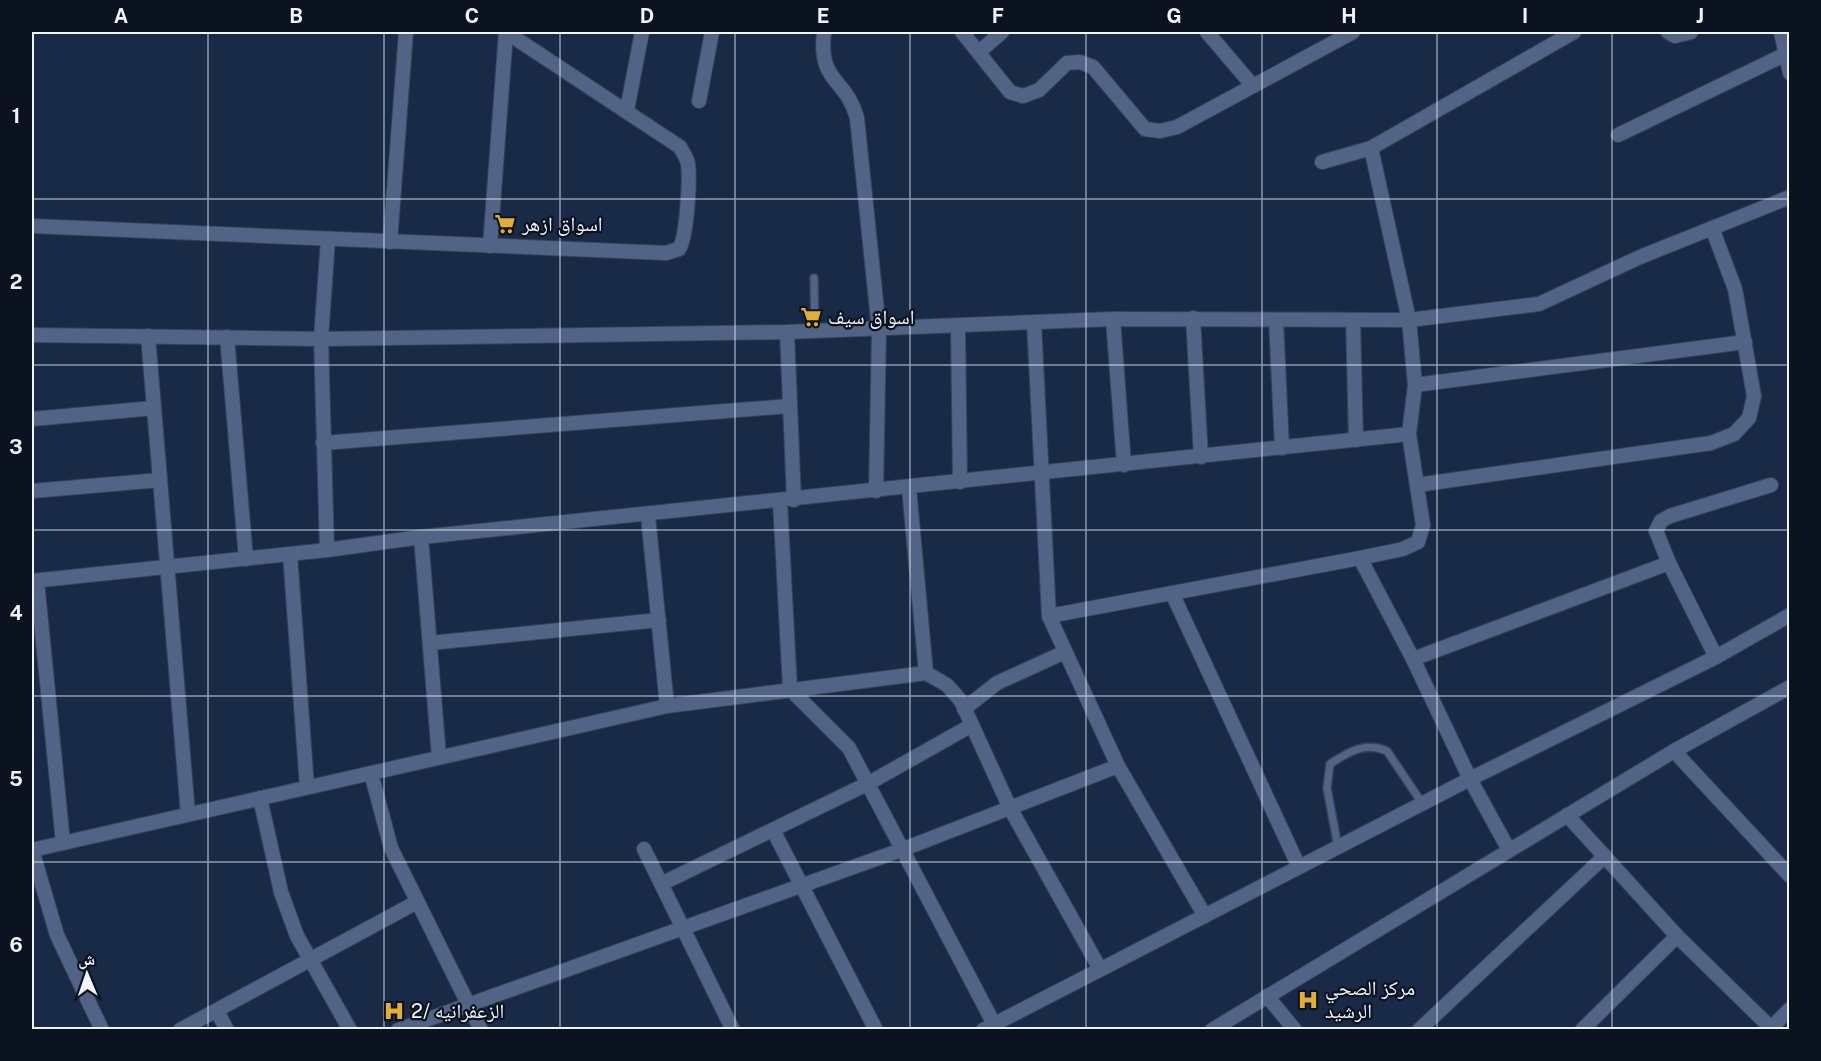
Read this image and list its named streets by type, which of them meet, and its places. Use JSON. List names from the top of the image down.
{
  "places": {
    "supermarket": ["اسواق ازهر", "اسواق سيف"],
    "hospital": ["مركز الصحي الرشيد", "الزعفرانيه /2"]
  },
  "north": "top",
  "grid": {
    "columns": [
      "A",
      "B",
      "C",
      "D",
      "E",
      "F",
      "G",
      "H",
      "I",
      "J"
    ],
    "rows": [
      "1",
      "2",
      "3",
      "4",
      "5",
      "6"
    ]
  }
}
